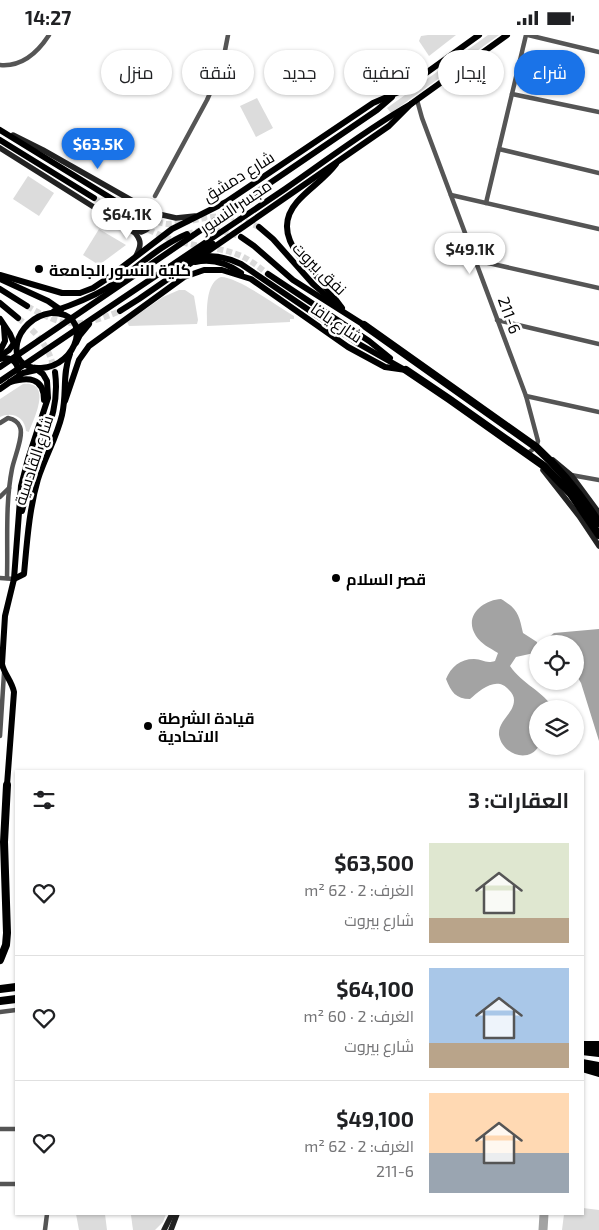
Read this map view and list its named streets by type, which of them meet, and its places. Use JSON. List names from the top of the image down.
{
  "streets": {
    "highway": ["شارع يافا"],
    "main road": [
      "شارع دمشق",
      "مجسر النسور",
      "نفق بيروت",
      "شارع القادسية"
    ],
    "street": ["211-6"]
  },
  "crossings": [
    ["مجسر النسور", "211-6"],
    ["نفق بيروت", "شارع يافا"],
    ["211-6", "شارع يافا"],
    ["شارع يافا", "شارع القادسية"]
  ],
  "places": ["كلية النسور الجامعة", "قصر السلام", "قيادة الشرطة الاتحادية"],
  "page": {
    "status": "14:27",
    "chip": [
      "شراء",
      "إيجار",
      "تصفية",
      "جديد",
      "شقة",
      "منزل"
    ],
    "price": ["$63.5K", "$64.1K", "$49.1K"],
    "heading": "العقارات: 3",
    "list": [
      {
        "name": "$63,500",
        "note": "الغرف: 2 · 62 m² · شارع بيروت"
      },
      {
        "name": "$64,100",
        "note": "الغرف: 2 · 60 m² · شارع بيروت"
      },
      {
        "name": "$49,100",
        "note": "الغرف: 2 · 62 m² · 211-6"
      }
    ]
  }
}
